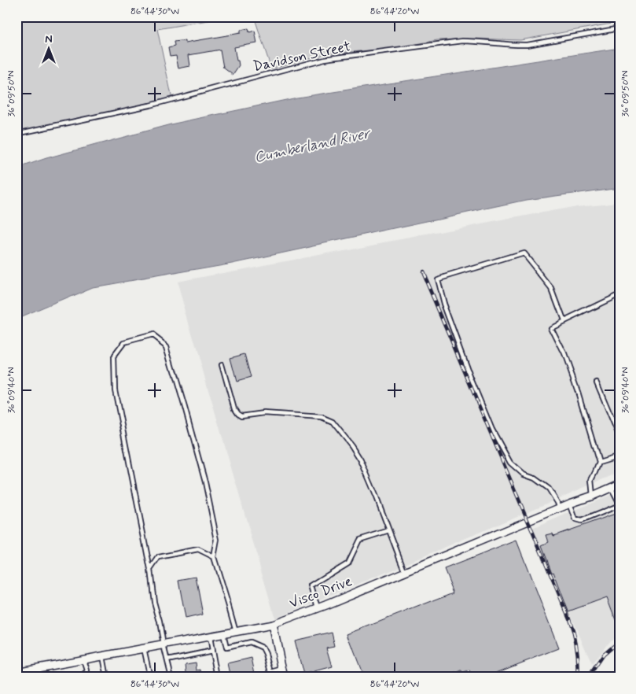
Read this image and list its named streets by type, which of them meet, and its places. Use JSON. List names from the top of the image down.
{
  "streets": {
    "street": ["Visco Drive"],
    "lane": ["Davidson Street"]
  },
  "water": ["Cumberland River"],
  "north": "top",
  "coordinates": [
    "86°44'30\"W",
    "86°44'20\"W",
    "36°09'50\"N",
    "36°09'40\"N"
  ]
}
